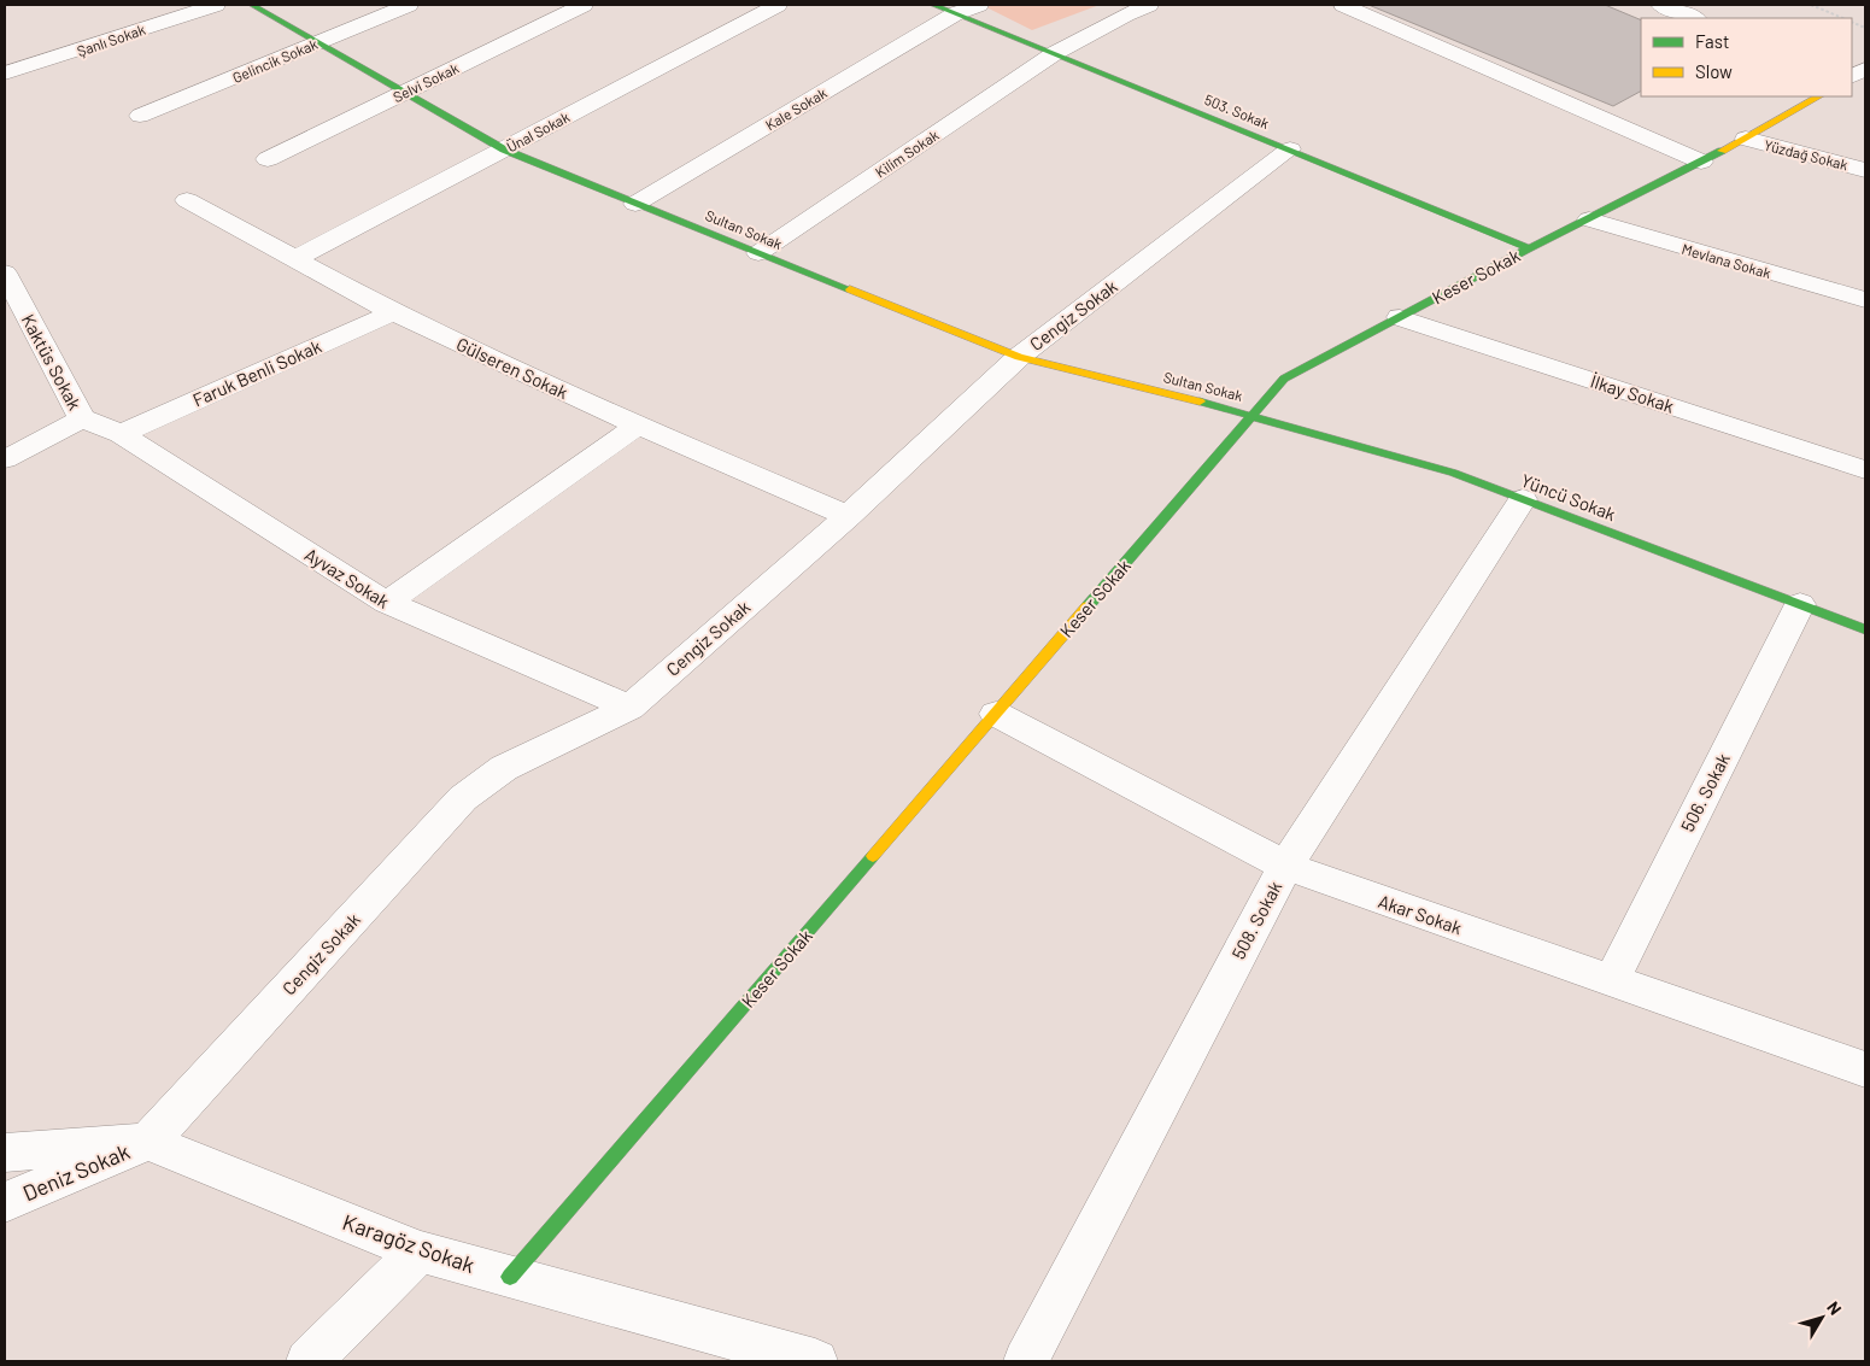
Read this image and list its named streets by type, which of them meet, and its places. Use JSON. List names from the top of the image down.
{
  "streets": {
    "street": [
      "Şanlı Sokak",
      "Gelincik Sokak",
      "Selvi Sokak",
      "Kale Sokak",
      "503. Sokak",
      "Ünal Sokak",
      "Kilim Sokak",
      "Yüzdağ Sokak",
      "Sultan Sokak",
      "Mevlana Sokak",
      "Keser Sokak",
      "Cengiz Sokak",
      "Kaktüs Sokak",
      "Gülseren Sokak",
      "Faruk Benli Sokak",
      "İlkay Sokak",
      "Yüncü Sokak",
      "Ayvaz Sokak",
      "506. Sokak",
      "Akar Sokak",
      "508. Sokak",
      "Deniz Sokak",
      "Karagöz Sokak"
    ]
  },
  "crossings": [
    ["Gelincik Sokak", "Sultan Sokak"],
    ["Selvi Sokak", "Sultan Sokak"],
    ["Kale Sokak", "503. Sokak"],
    ["Kale Sokak", "Sultan Sokak"],
    ["503. Sokak", "Kilim Sokak"],
    ["503. Sokak", "Keser Sokak"],
    ["503. Sokak", "Cengiz Sokak"],
    ["Ünal Sokak", "Sultan Sokak"],
    ["Ünal Sokak", "Gülseren Sokak"],
    ["Kilim Sokak", "Sultan Sokak"],
    ["Yüzdağ Sokak", "Keser Sokak"],
    ["Sultan Sokak", "Keser Sokak"],
    ["Sultan Sokak", "Cengiz Sokak"],
    ["Sultan Sokak", "Yüncü Sokak"],
    ["Mevlana Sokak", "Keser Sokak"],
    ["Keser Sokak", "İlkay Sokak"],
    ["Keser Sokak", "Yüncü Sokak"],
    ["Keser Sokak", "Akar Sokak"],
    ["Keser Sokak", "Karagöz Sokak"],
    ["Cengiz Sokak", "Gülseren Sokak"],
    ["Cengiz Sokak", "Ayvaz Sokak"],
    ["Cengiz Sokak", "Deniz Sokak"],
    ["Cengiz Sokak", "Karagöz Sokak"],
    ["Kaktüs Sokak", "Ayvaz Sokak"],
    ["Gülseren Sokak", "Faruk Benli Sokak"],
    ["Faruk Benli Sokak", "Ayvaz Sokak"],
    ["Yüncü Sokak", "506. Sokak"],
    ["Yüncü Sokak", "508. Sokak"],
    ["506. Sokak", "Akar Sokak"],
    ["Akar Sokak", "508. Sokak"],
    ["Deniz Sokak", "Karagöz Sokak"]
  ],
  "legend": ["Fast", "Slow"],
  "north": "top right"
}
